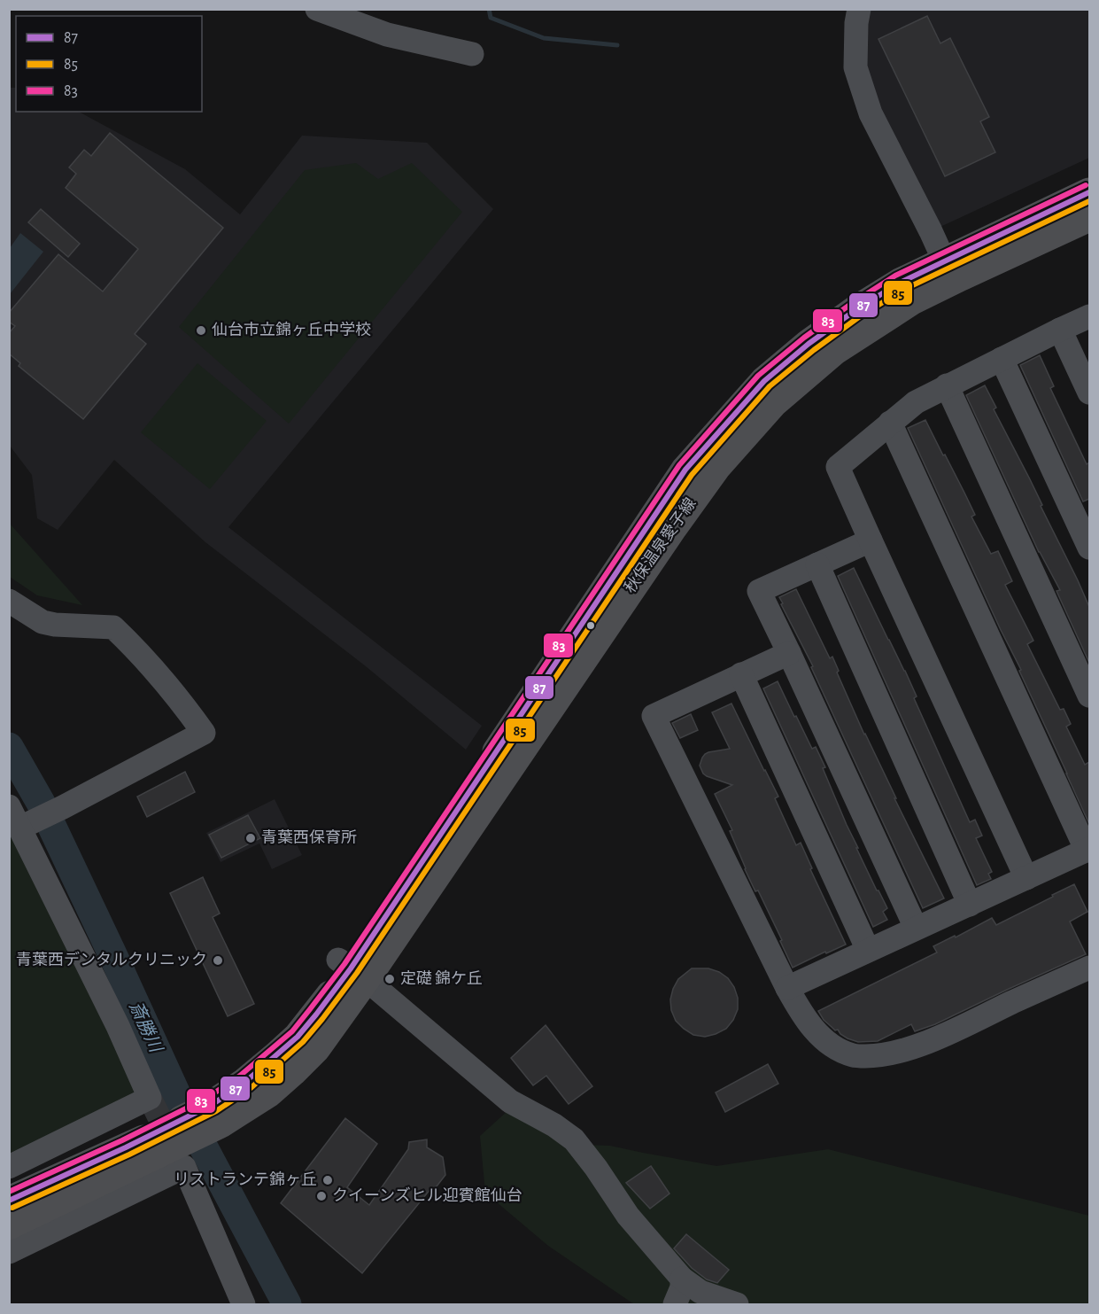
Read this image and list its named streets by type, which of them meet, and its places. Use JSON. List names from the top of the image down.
{
  "streets": {
    "main road": ["秋保温泉愛子線"]
  },
  "water": ["斎勝川"],
  "places": [
    "仙台市立錦ヶ丘中学校",
    "青葉西保育所",
    "青葉西デンタルクリニック",
    "定礎 錦ケ丘",
    "リストランテ錦ヶ丘",
    "クイーンズヒル迎賓館仙台"
  ],
  "lines": ["transit line 83", "transit line 87", "transit line 85"],
  "legend": ["87", "85", "83"]
}
